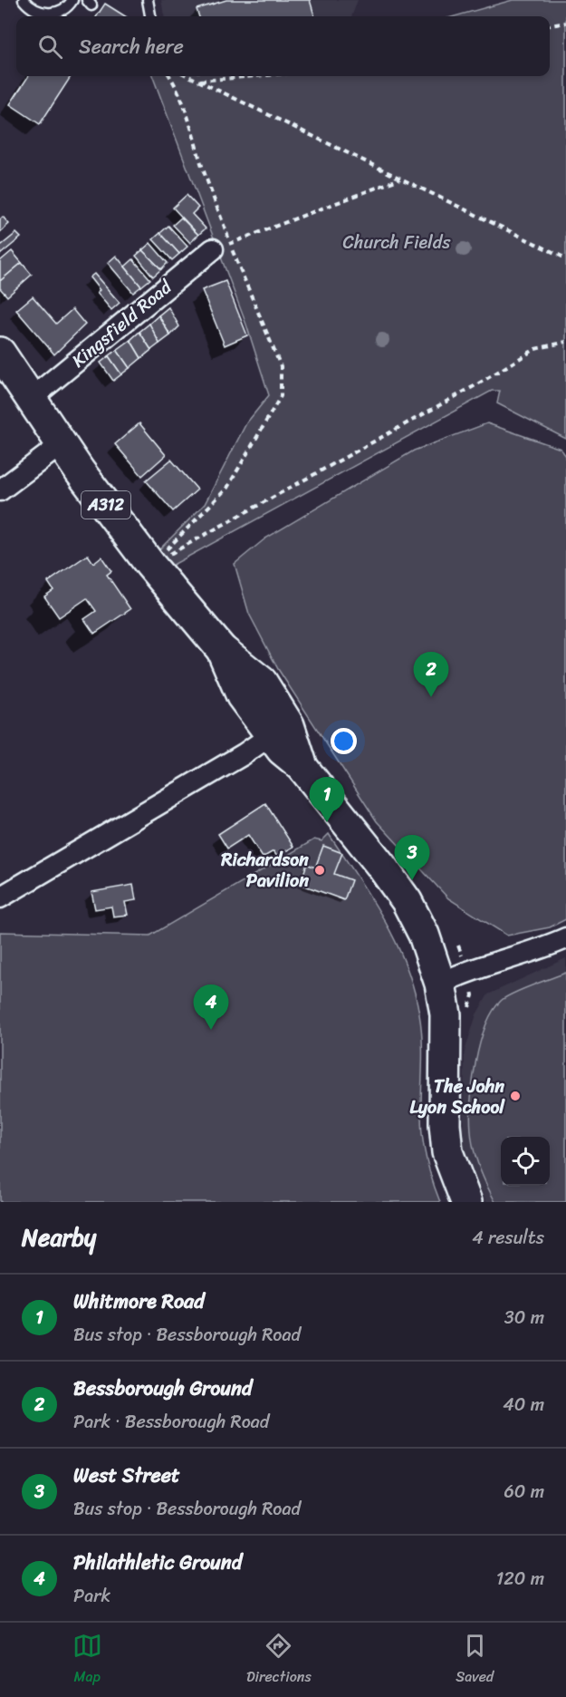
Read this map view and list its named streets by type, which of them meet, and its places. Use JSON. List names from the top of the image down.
{
  "streets": {
    "main road": ["A312"],
    "street": ["Kingsfield Road"]
  },
  "crossings": [
    ["Kingsfield Road", "A312"]
  ],
  "parks": ["Church Fields"],
  "places": ["Richardson Pavilion", "The John Lyon School"],
  "page": {
    "search": "Search here",
    "pins": [
      "2",
      "1",
      "3",
      "4"
    ],
    "heading": ["Nearby", "4 results"],
    "list": [
      {
        "mark": "1",
        "name": "Whitmore Road",
        "note": "Bus stop · Bessborough Road",
        "value": "30 m"
      },
      {
        "mark": "2",
        "name": "Bessborough Ground",
        "note": "Park · Bessborough Road",
        "value": "40 m"
      },
      {
        "mark": "3",
        "name": "West Street",
        "note": "Bus stop · Bessborough Road",
        "value": "60 m"
      },
      {
        "mark": "4",
        "name": "Philathletic Ground",
        "note": "Park",
        "value": "120 m"
      }
    ],
    "nav": ["Map", "Directions", "Saved"]
  }
}
